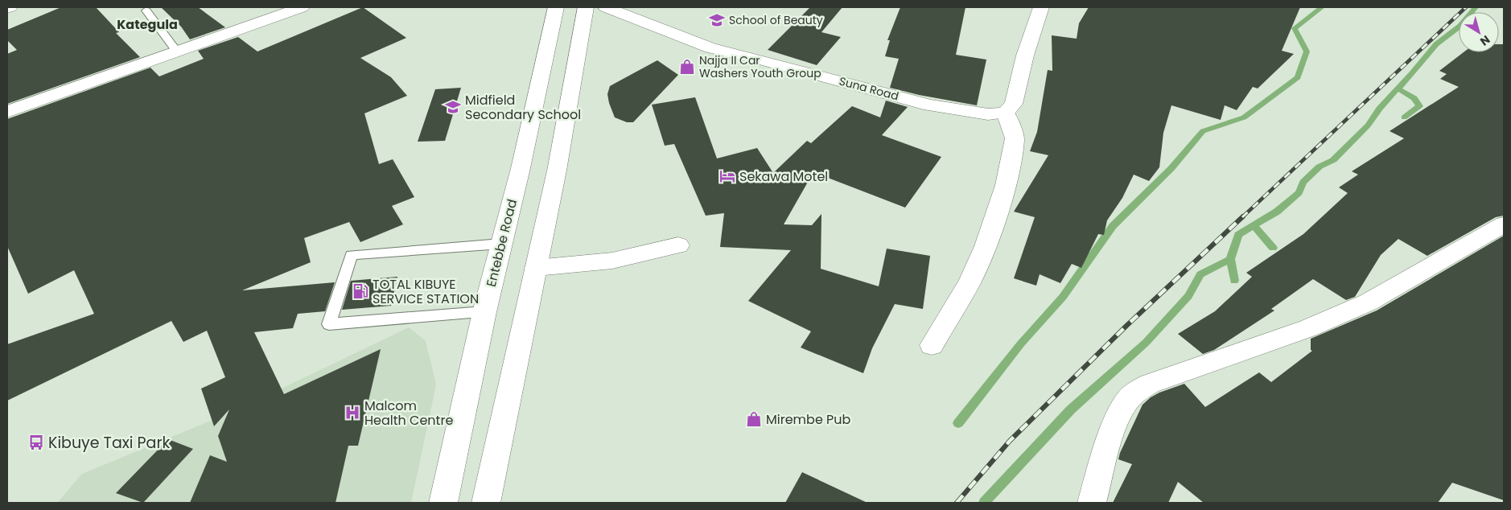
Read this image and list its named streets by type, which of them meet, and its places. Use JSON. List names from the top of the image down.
{
  "streets": {
    "street": ["Suna Road", "Entebbe Road"]
  },
  "districts": ["Kategula"],
  "places": {
    "school or university": ["School of Beauty", "Midfield Secondary School"],
    "shop": ["Najja II Car Washers Youth Group", "Mirembe Pub"],
    "hotel": ["Sekawa Motel"],
    "fuel station": ["TOTAL KIBUYE SERVICE STATION"],
    "hospital": ["Malcom Health Centre"],
    "bus stop": ["Kibuye Taxi Park"]
  },
  "north": "bottom right"
}
